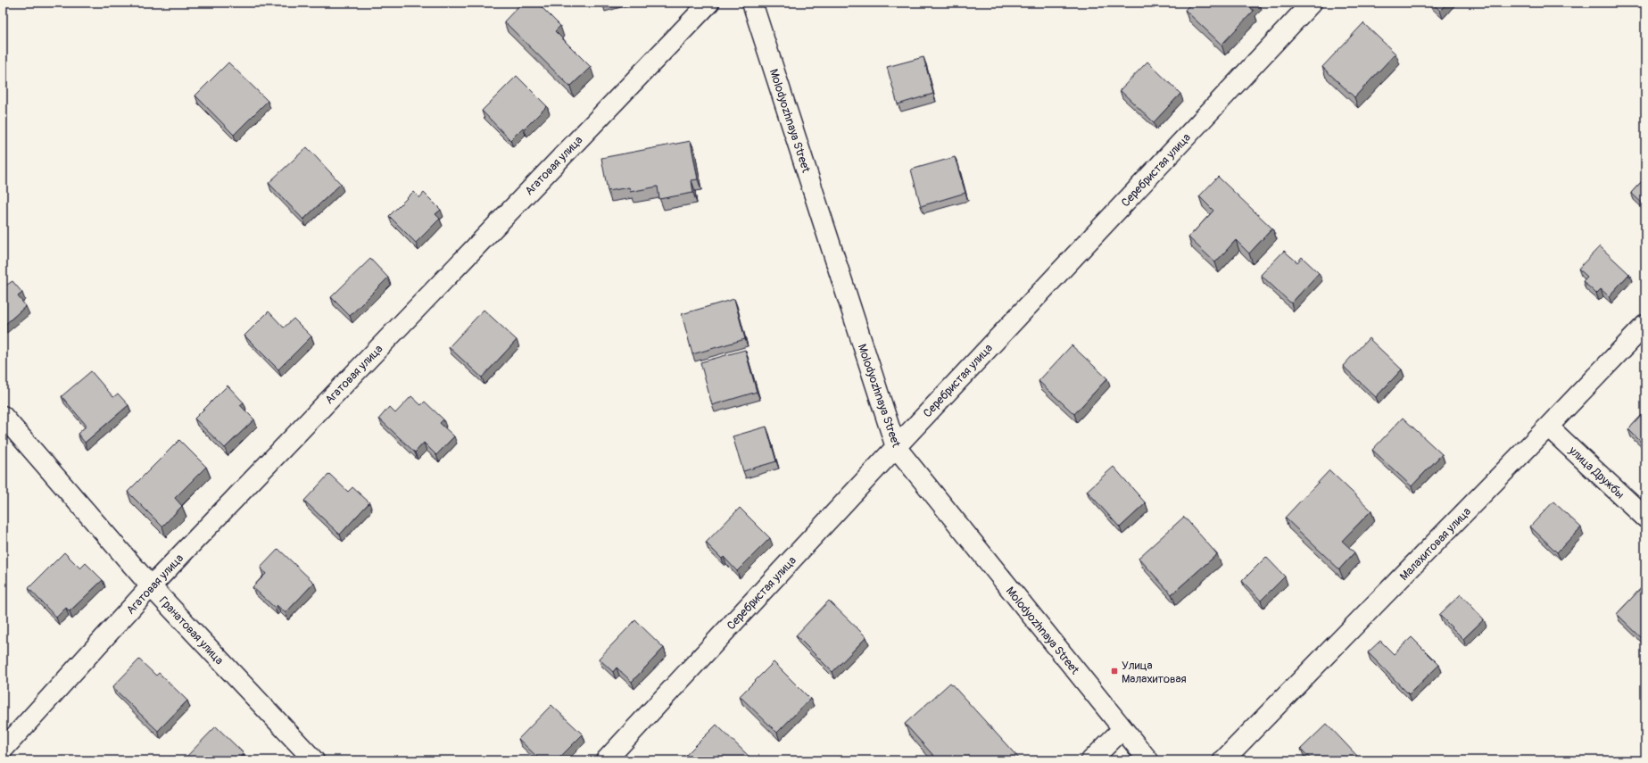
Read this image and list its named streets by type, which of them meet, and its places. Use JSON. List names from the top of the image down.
{
  "streets": {
    "street": [
      "Molodyozhnaya Street",
      "Агатовая улица",
      "Серебристая улица",
      "улица Дружбы",
      "Малахитовая улица",
      "Гранатовая улица"
    ]
  },
  "crossings": [
    ["Molodyozhnaya Street", "Серебристая улица"],
    ["Агатовая улица", "Гранатовая улица"],
    ["улица Дружбы", "Малахитовая улица"]
  ],
  "places": {
    "transit": ["Улица Малахитовая"]
  }
}
